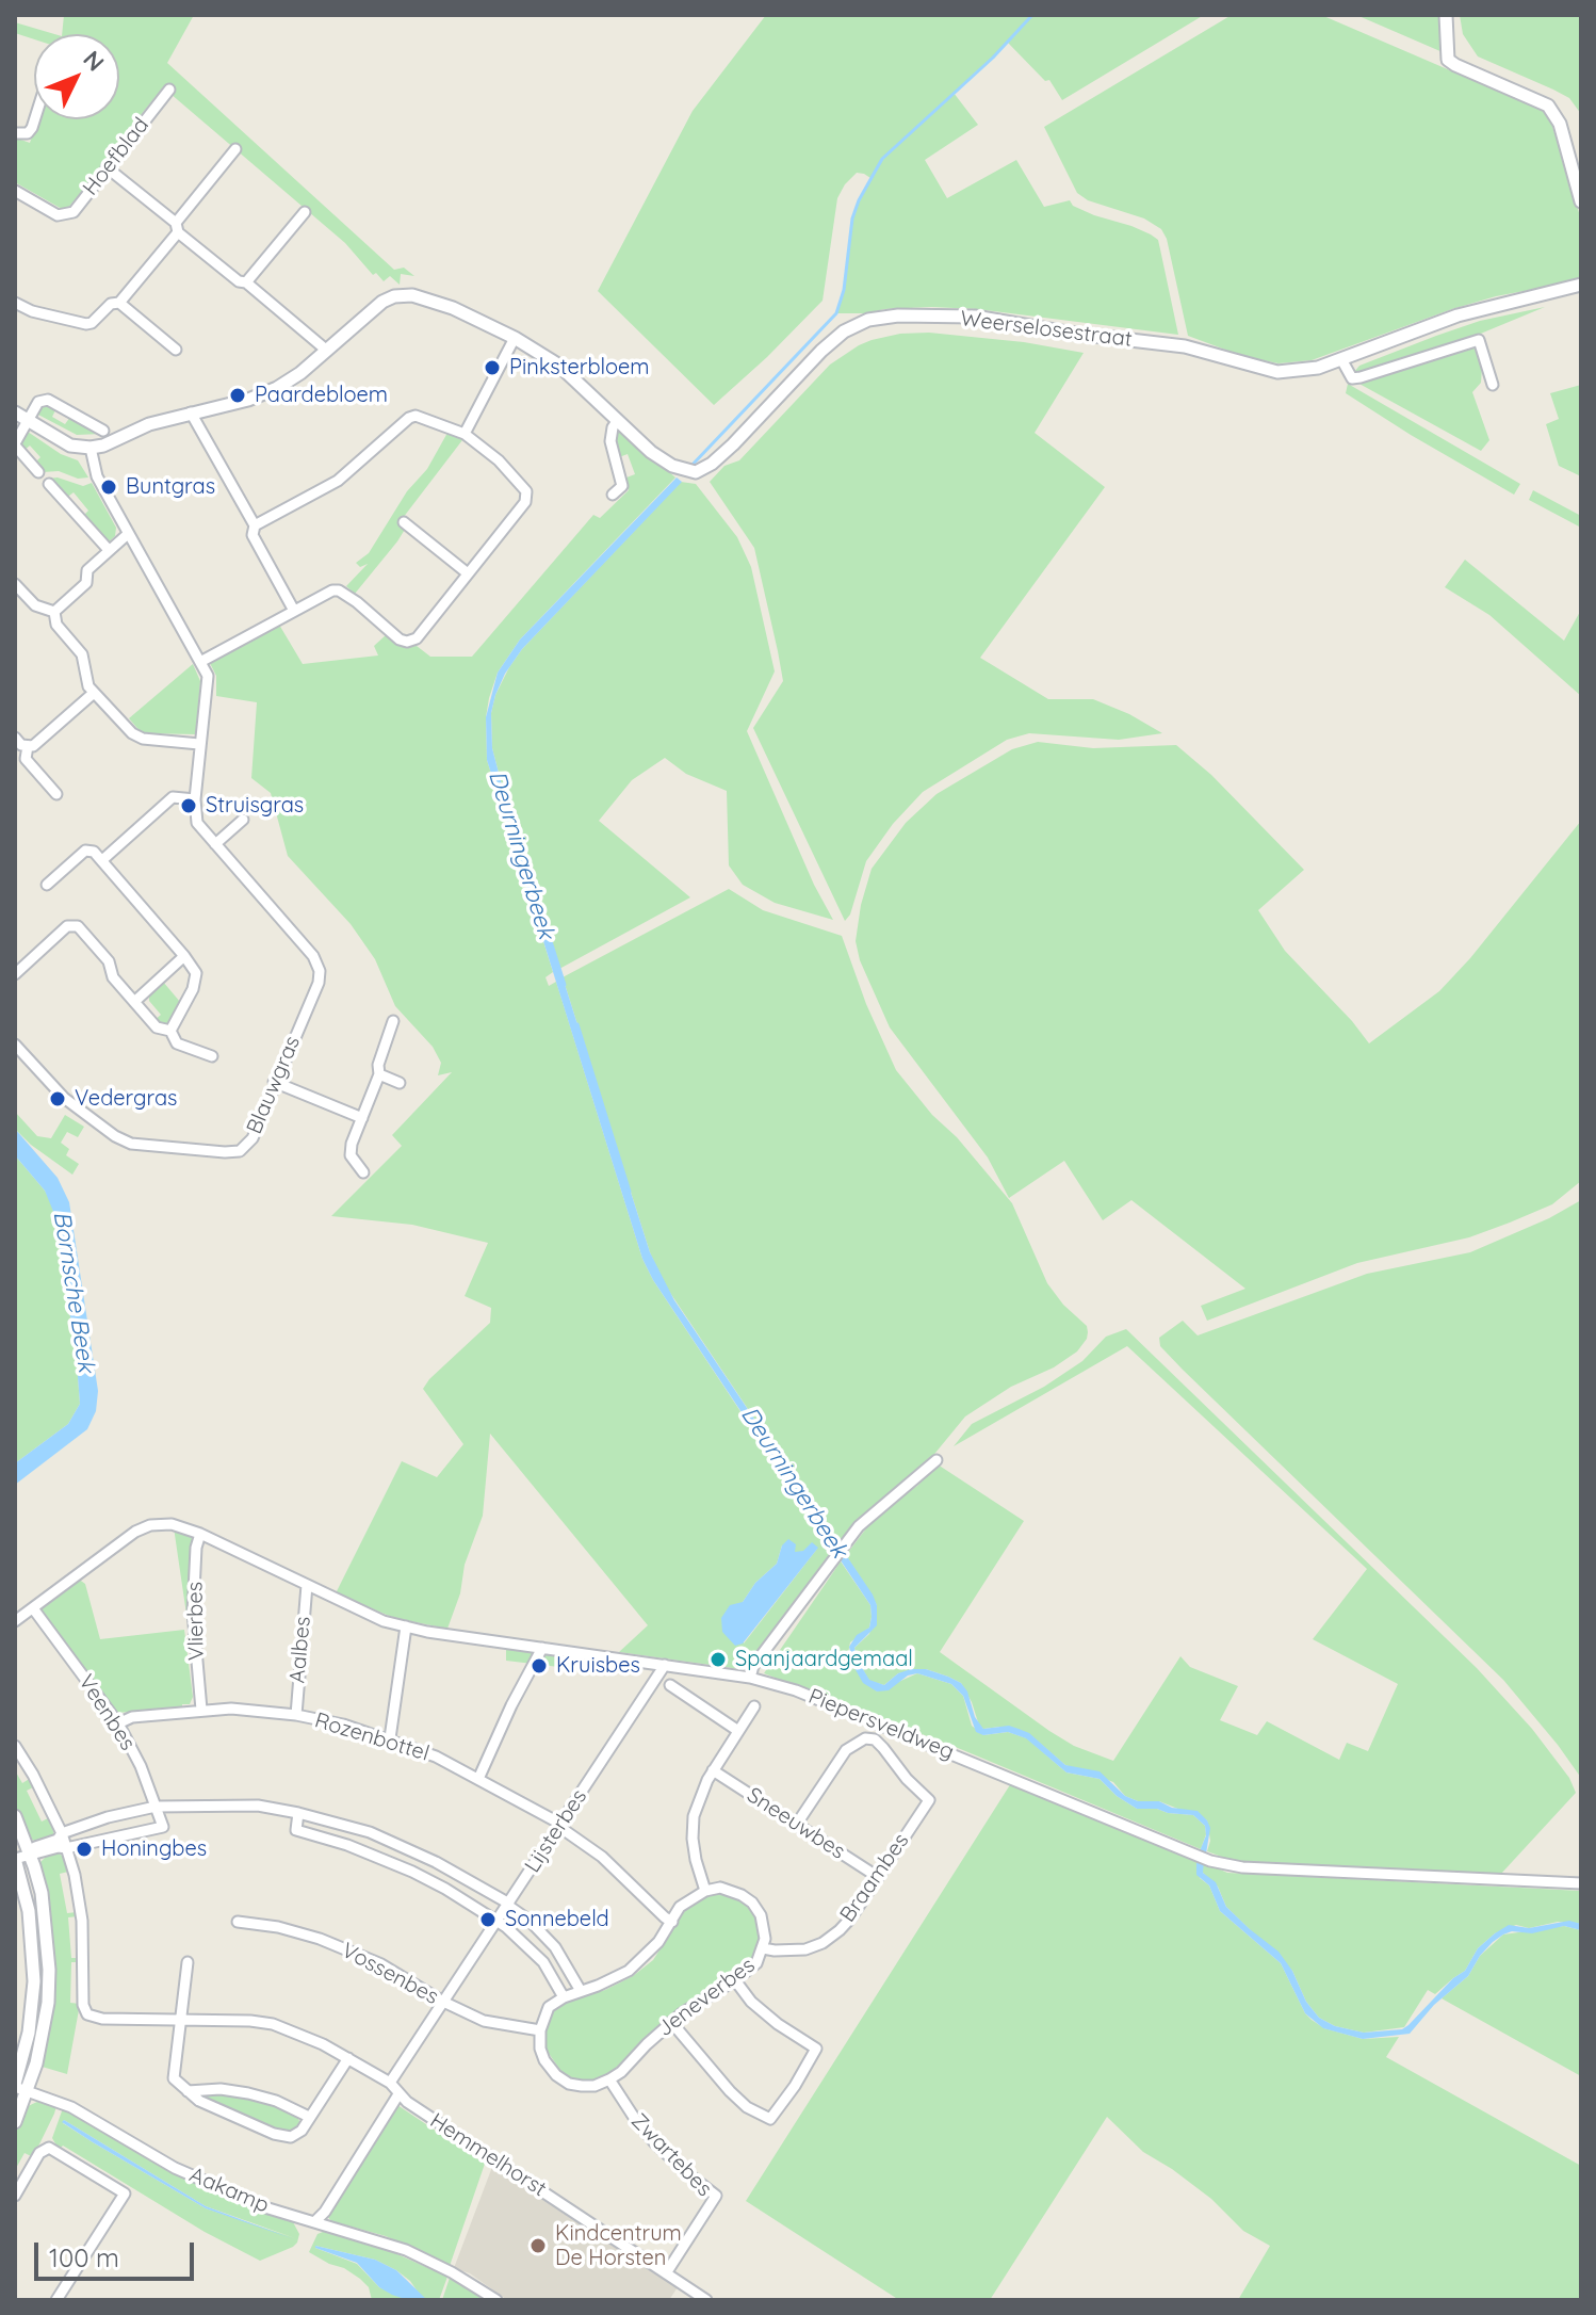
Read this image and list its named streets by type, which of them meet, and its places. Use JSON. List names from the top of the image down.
{
  "streets": {
    "street": [
      "Hoefblad",
      "Weerselosestraat",
      "Blauwgras",
      "Vlierbes",
      "Aalbes",
      "Veenbes",
      "Piepersveldweg",
      "Rozenbottel",
      "Sneeuwbes",
      "Lijsterbes",
      "Braambes",
      "Vossenbes",
      "Jeneverbes",
      "Hemmelhorst",
      "Zwartebes",
      "Aakamp"
    ]
  },
  "crossings": [
    ["Weerselosestraat", "Blauwgras"],
    ["Vlierbes", "Piepersveldweg"],
    ["Vlierbes", "Rozenbottel"],
    ["Aalbes", "Piepersveldweg"],
    ["Aalbes", "Rozenbottel"],
    ["Veenbes", "Piepersveldweg"],
    ["Veenbes", "Rozenbottel"],
    ["Piepersveldweg", "Lijsterbes"],
    ["Rozenbottel", "Lijsterbes"],
    ["Sneeuwbes", "Braambes"],
    ["Lijsterbes", "Vossenbes"],
    ["Braambes", "Jeneverbes"],
    ["Jeneverbes", "Zwartebes"],
    ["Hemmelhorst", "Zwartebes"]
  ],
  "water": ["Deurningerbeek", "Bornsche Beek"],
  "places": [
    "Pinksterbloem",
    "Paardebloem",
    "Buntgras",
    "Struisgras",
    "Vedergras",
    "Spanjaardgemaal",
    "Kruisbes",
    "Honingbes",
    "Sonnebeld",
    "Kindcentrum De Horsten"
  ],
  "scale_bar": "100 m",
  "north": "top right"
}
